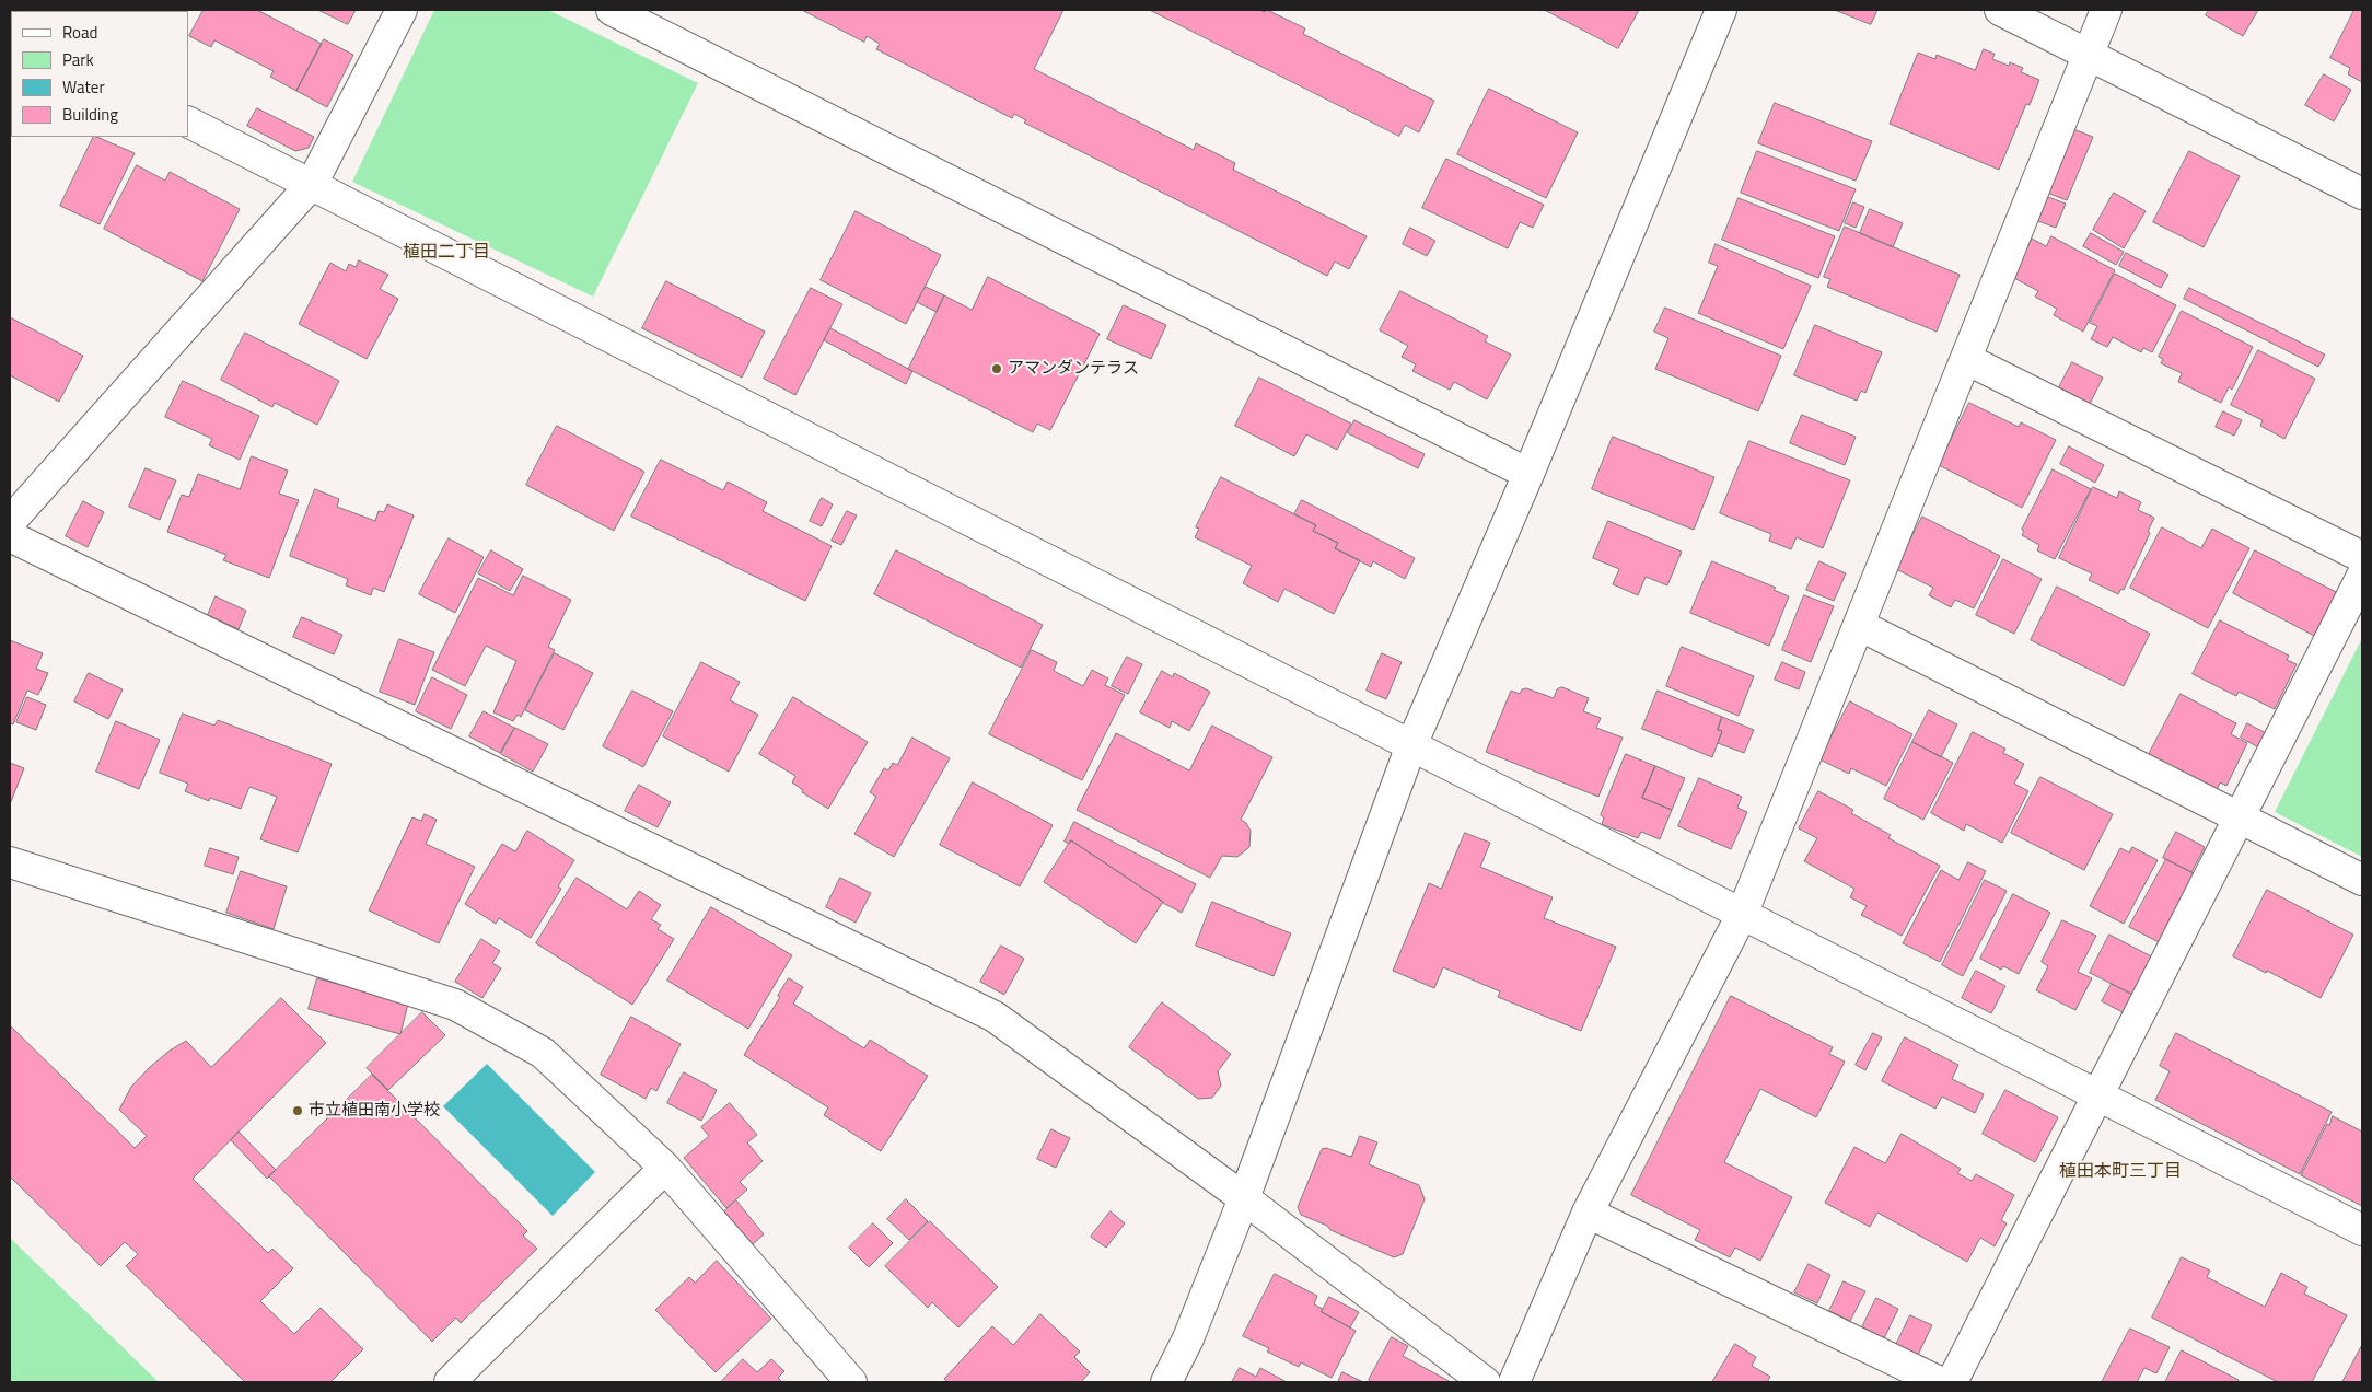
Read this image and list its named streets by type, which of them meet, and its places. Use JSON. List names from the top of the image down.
{
  "districts": ["植田二丁目", "植田本町三丁目"],
  "places": ["アマンダンテラス", "市立植田南小学校"],
  "legend": [
    "Road",
    "Park",
    "Water",
    "Building"
  ]
}
